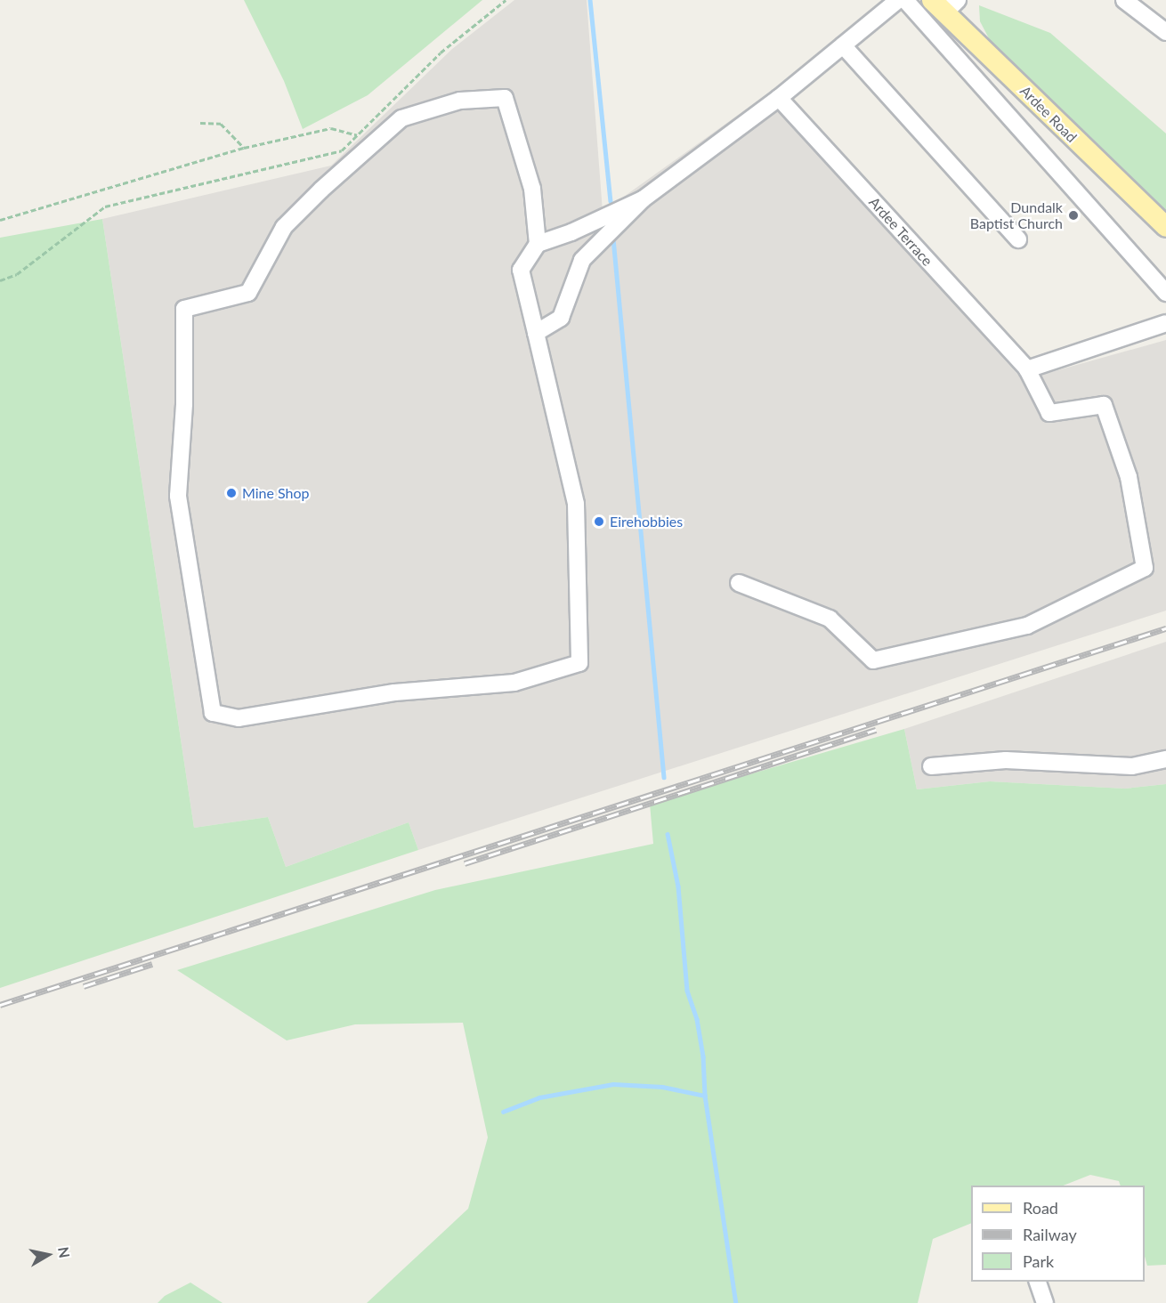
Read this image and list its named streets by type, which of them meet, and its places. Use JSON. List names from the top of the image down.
{
  "streets": {
    "main road": ["Ardee Road"],
    "street": ["Ardee Terrace"]
  },
  "places": ["Dundalk Baptist Church", "Mine Shop", "Eirehobbies"],
  "legend": ["Road", "Railway", "Park"],
  "north": "right"
}
